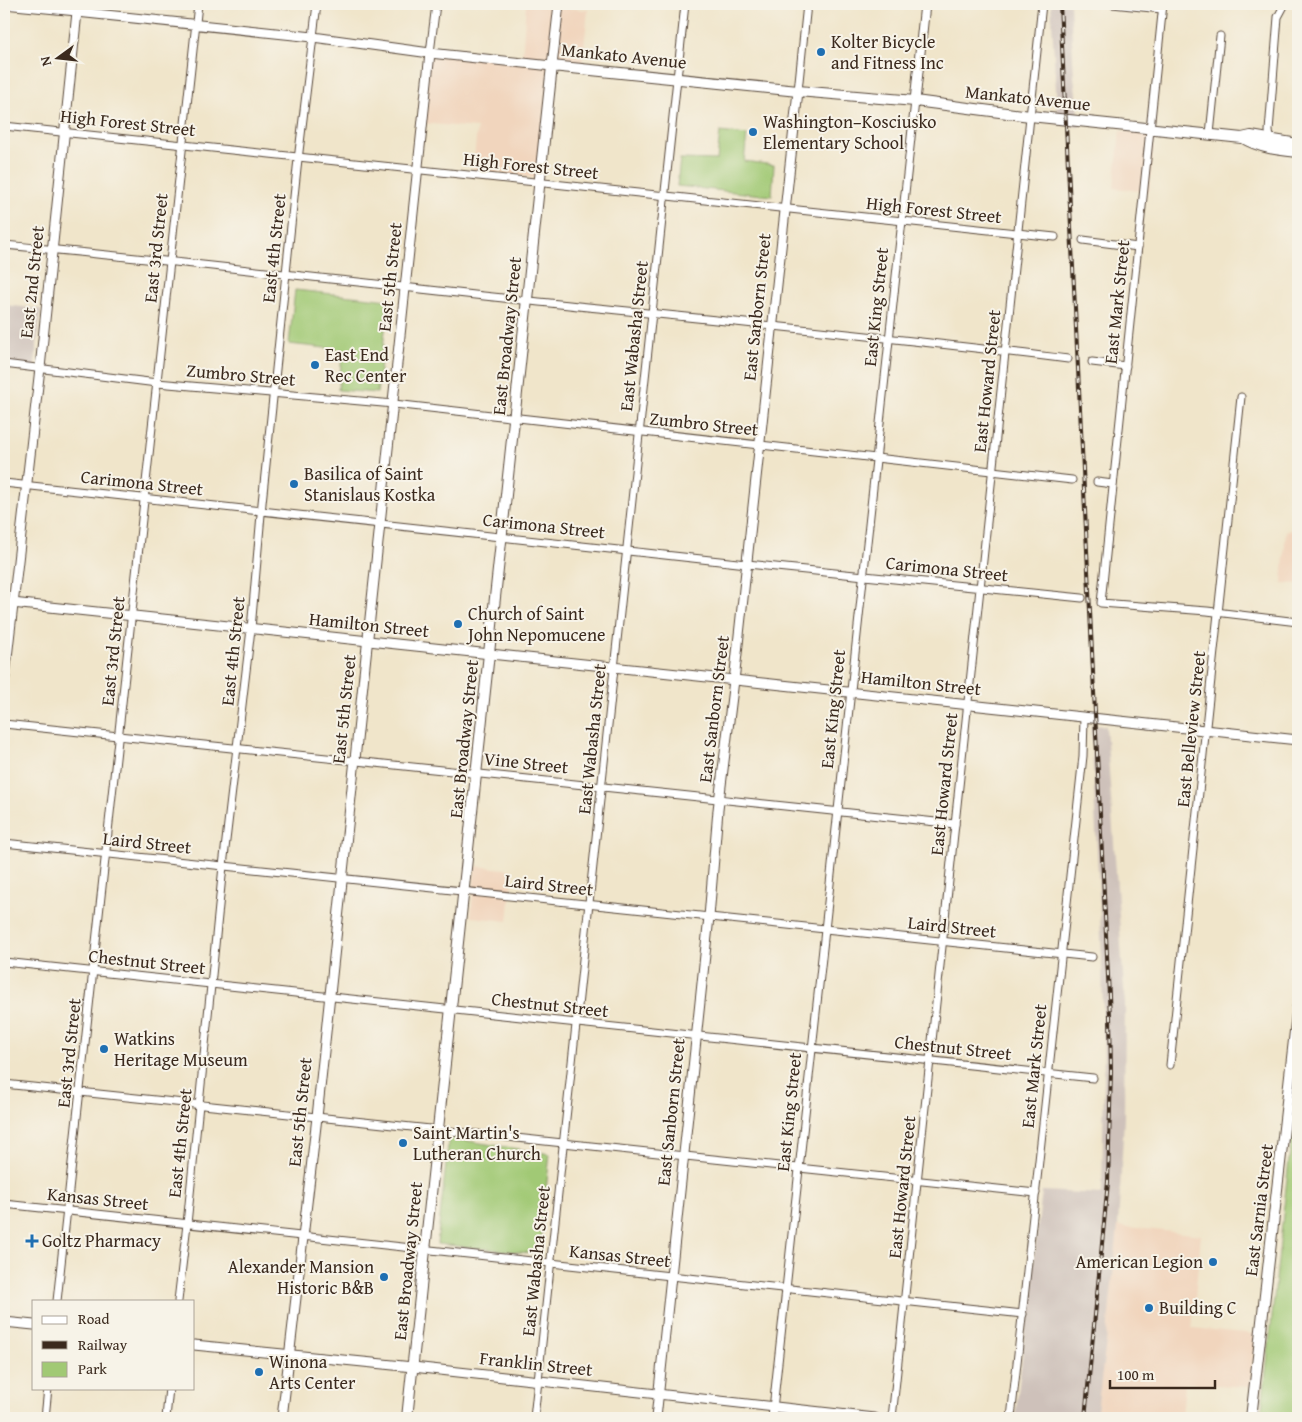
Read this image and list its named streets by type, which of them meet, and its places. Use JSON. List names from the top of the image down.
{
  "streets": {
    "main road": ["Mankato Avenue", "East Broadway Street", "East Sarnia Street"],
    "street": [
      "High Forest Street",
      "East 3rd Street",
      "East 4th Street",
      "East 5th Street",
      "East 2nd Street",
      "East Mark Street",
      "East Sanborn Street",
      "East King Street",
      "East Wabasha Street",
      "Zumbro Street",
      "East Howard Street",
      "Carimona Street",
      "Hamilton Street",
      "East Belleview Street",
      "Vine Street",
      "Laird Street",
      "Chestnut Street",
      "Kansas Street",
      "Franklin Street"
    ]
  },
  "crossings": [
    ["Mankato Avenue", "East 3rd Street"],
    ["Mankato Avenue", "East 4th Street"],
    ["Mankato Avenue", "East 5th Street"],
    ["Mankato Avenue", "East 2nd Street"],
    ["Mankato Avenue", "East Mark Street"],
    ["Mankato Avenue", "East Sanborn Street"],
    ["Mankato Avenue", "East King Street"],
    ["Mankato Avenue", "East Broadway Street"],
    ["Mankato Avenue", "East Wabasha Street"],
    ["Mankato Avenue", "East Howard Street"],
    ["High Forest Street", "East 3rd Street"],
    ["High Forest Street", "East 4th Street"],
    ["High Forest Street", "East 5th Street"],
    ["High Forest Street", "East 2nd Street"],
    ["High Forest Street", "East Sanborn Street"],
    ["High Forest Street", "East King Street"],
    ["High Forest Street", "East Broadway Street"],
    ["High Forest Street", "East Wabasha Street"],
    ["High Forest Street", "East Howard Street"],
    ["East 3rd Street", "Zumbro Street"],
    ["East 3rd Street", "Carimona Street"],
    ["East 3rd Street", "Hamilton Street"],
    ["East 3rd Street", "Vine Street"],
    ["East 3rd Street", "Laird Street"],
    ["East 3rd Street", "Chestnut Street"],
    ["East 3rd Street", "Kansas Street"],
    ["East 4th Street", "Zumbro Street"],
    ["East 4th Street", "Carimona Street"],
    ["East 4th Street", "Hamilton Street"],
    ["East 4th Street", "Vine Street"],
    ["East 4th Street", "Laird Street"],
    ["East 4th Street", "Chestnut Street"],
    ["East 4th Street", "Kansas Street"],
    ["East 5th Street", "Zumbro Street"],
    ["East 5th Street", "Carimona Street"],
    ["East 5th Street", "Hamilton Street"],
    ["East 5th Street", "Vine Street"],
    ["East 5th Street", "Laird Street"],
    ["East 5th Street", "Chestnut Street"],
    ["East 5th Street", "Kansas Street"],
    ["East 5th Street", "Franklin Street"],
    ["East 2nd Street", "Zumbro Street"],
    ["East 2nd Street", "Carimona Street"],
    ["East 2nd Street", "Hamilton Street"],
    ["East Mark Street", "Hamilton Street"],
    ["East Mark Street", "East Belleview Street"],
    ["East Mark Street", "Laird Street"],
    ["East Mark Street", "Chestnut Street"],
    ["East Mark Street", "Kansas Street"],
    ["East Sanborn Street", "Zumbro Street"],
    ["East Sanborn Street", "Carimona Street"],
    ["East Sanborn Street", "Hamilton Street"],
    ["East Sanborn Street", "Vine Street"],
    ["East Sanborn Street", "Laird Street"],
    ["East Sanborn Street", "Chestnut Street"],
    ["East Sanborn Street", "Kansas Street"],
    ["East Sanborn Street", "Franklin Street"],
    ["East King Street", "Zumbro Street"],
    ["East King Street", "Carimona Street"],
    ["East King Street", "Hamilton Street"],
    ["East King Street", "Vine Street"],
    ["East King Street", "Laird Street"],
    ["East King Street", "Chestnut Street"],
    ["East King Street", "Kansas Street"],
    ["East King Street", "Franklin Street"],
    ["East Broadway Street", "Zumbro Street"],
    ["East Broadway Street", "Carimona Street"],
    ["East Broadway Street", "Hamilton Street"],
    ["East Broadway Street", "Vine Street"],
    ["East Broadway Street", "Laird Street"],
    ["East Broadway Street", "Chestnut Street"],
    ["East Broadway Street", "Kansas Street"],
    ["East Broadway Street", "Franklin Street"],
    ["East Wabasha Street", "Zumbro Street"],
    ["East Wabasha Street", "Carimona Street"],
    ["East Wabasha Street", "Hamilton Street"],
    ["East Wabasha Street", "Vine Street"],
    ["East Wabasha Street", "Laird Street"],
    ["East Wabasha Street", "Chestnut Street"],
    ["East Wabasha Street", "Kansas Street"],
    ["East Wabasha Street", "Franklin Street"],
    ["Zumbro Street", "East Howard Street"],
    ["East Howard Street", "Carimona Street"],
    ["East Howard Street", "Hamilton Street"],
    ["East Howard Street", "Vine Street"],
    ["East Howard Street", "Laird Street"],
    ["East Howard Street", "Chestnut Street"],
    ["East Howard Street", "Kansas Street"],
    ["Hamilton Street", "East Belleview Street"]
  ],
  "places": {
    "other": [
      "Kolter Bicycle and Fitness Inc",
      "Washington–Kosciusko Elementary School",
      "East End Rec Center",
      "Basilica of Saint Stanislaus Kostka",
      "Church of Saint John Nepomucene",
      "Watkins Heritage Museum",
      "Saint Martin's Lutheran Church",
      "American Legion",
      "Alexander Mansion Historic B&B",
      "Building C",
      "Winona Arts Center"
    ],
    "health": ["Goltz Pharmacy"]
  },
  "legend": ["Road", "Railway", "Park"],
  "scale_bar": "100 m",
  "north": "left"
}
